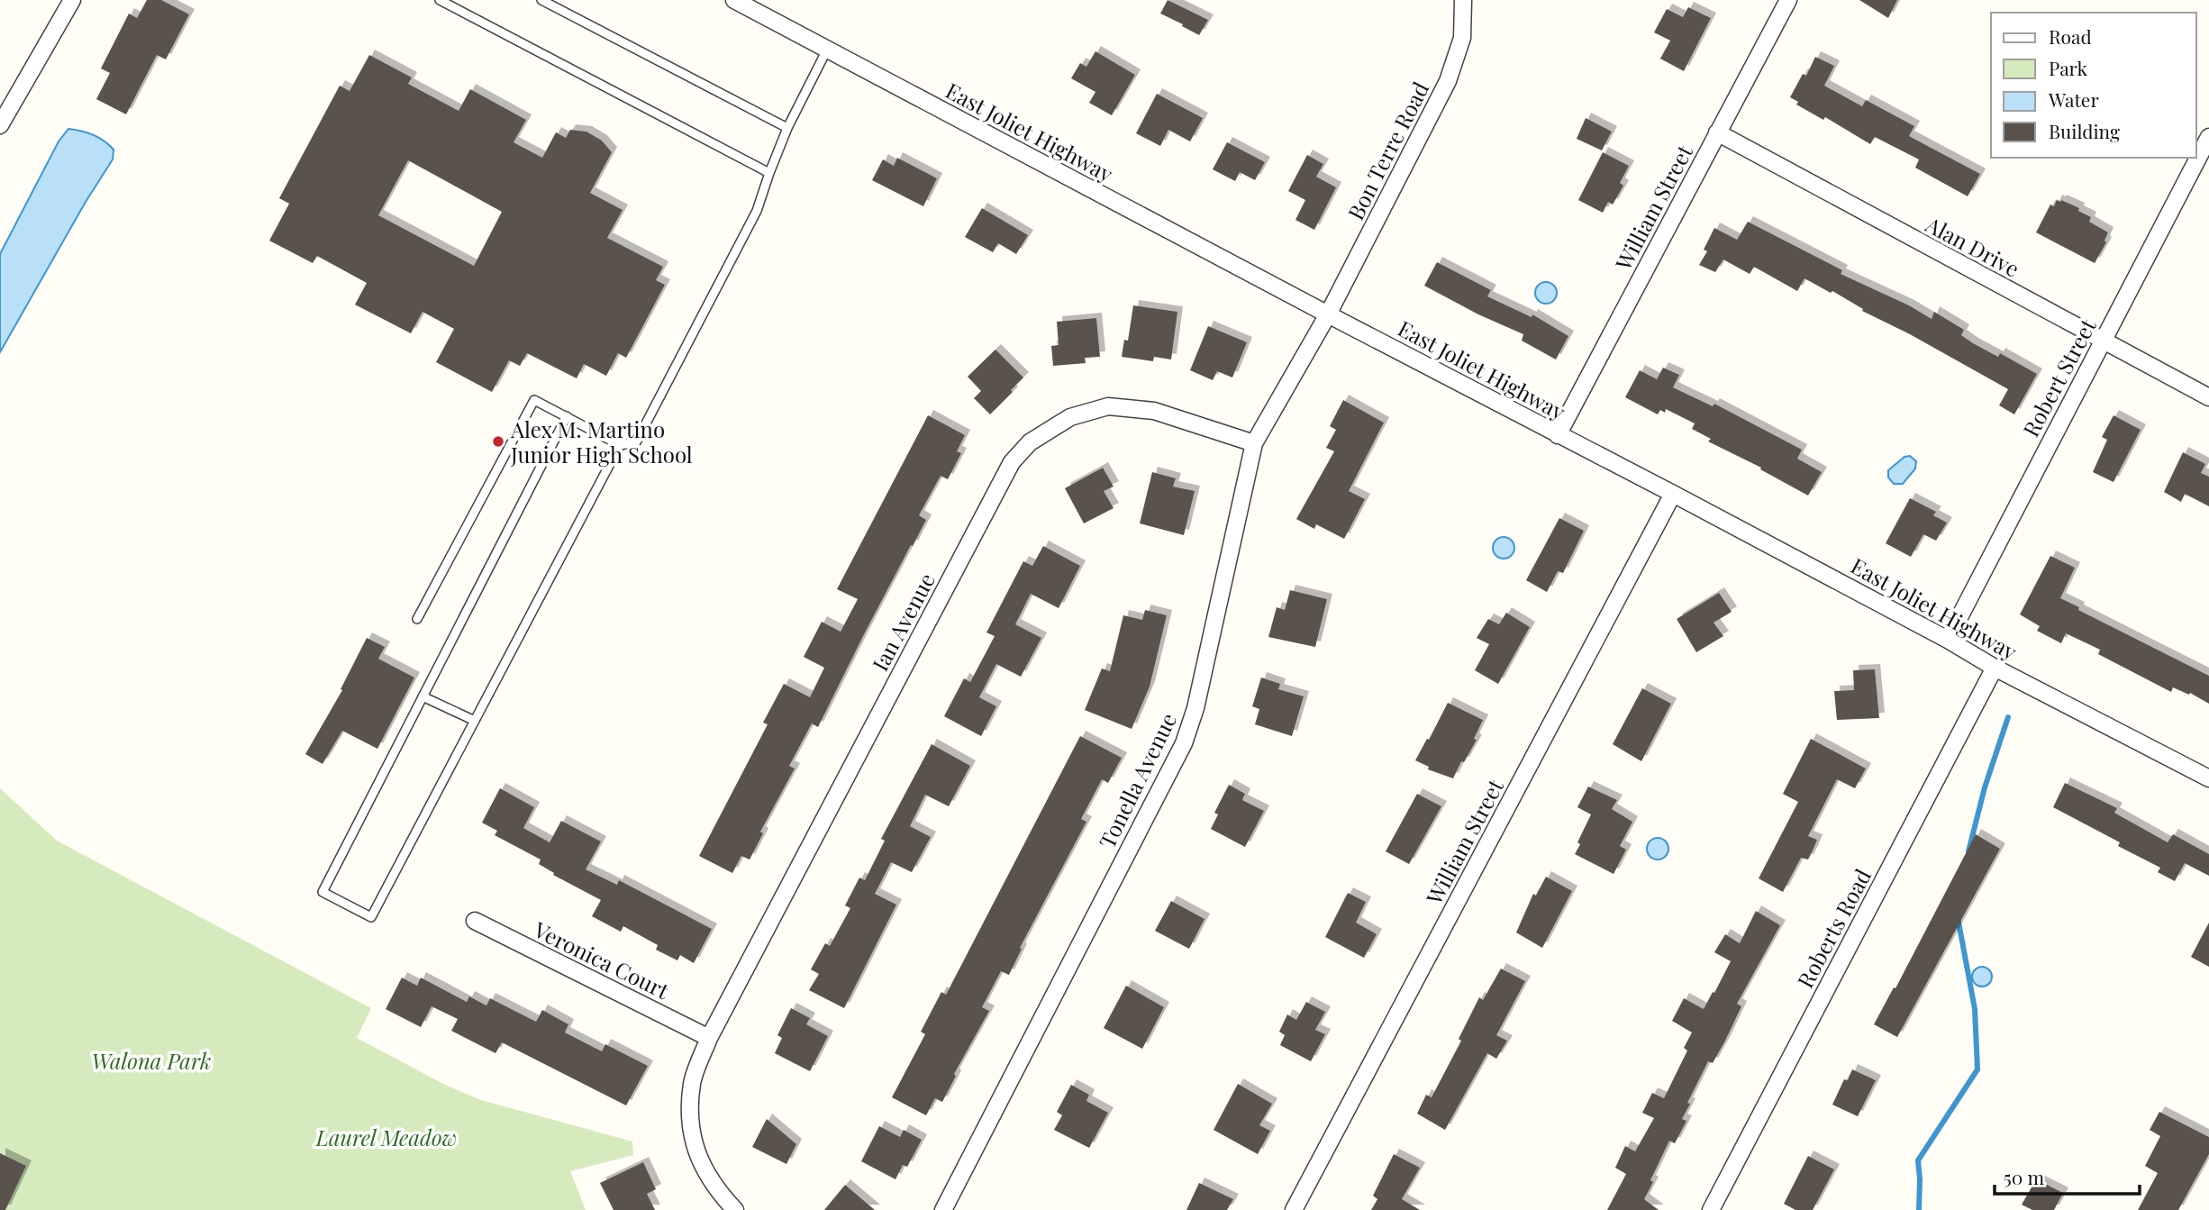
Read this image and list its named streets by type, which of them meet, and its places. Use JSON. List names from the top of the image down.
{
  "streets": {
    "street": [
      "East Joliet Highway",
      "Bon Terre Road",
      "William Street",
      "Alan Drive",
      "Robert Street",
      "Ian Avenue",
      "Tonella Avenue",
      "Roberts Road",
      "Veronica Court"
    ]
  },
  "crossings": [
    ["East Joliet Highway", "Bon Terre Road"],
    ["East Joliet Highway", "William Street"],
    ["East Joliet Highway", "Robert Street"],
    ["East Joliet Highway", "Tonella Avenue"],
    ["East Joliet Highway", "Roberts Road"],
    ["Bon Terre Road", "Tonella Avenue"],
    ["William Street", "Alan Drive"],
    ["Alan Drive", "Robert Street"],
    ["Ian Avenue", "Tonella Avenue"],
    ["Ian Avenue", "Veronica Court"]
  ],
  "parks": ["Walona Park", "Laurel Meadow"],
  "places": ["Alex M. Martino Junior High School"],
  "legend": [
    "Road",
    "Park",
    "Water",
    "Building"
  ],
  "scale_bar": "50 m"
}
